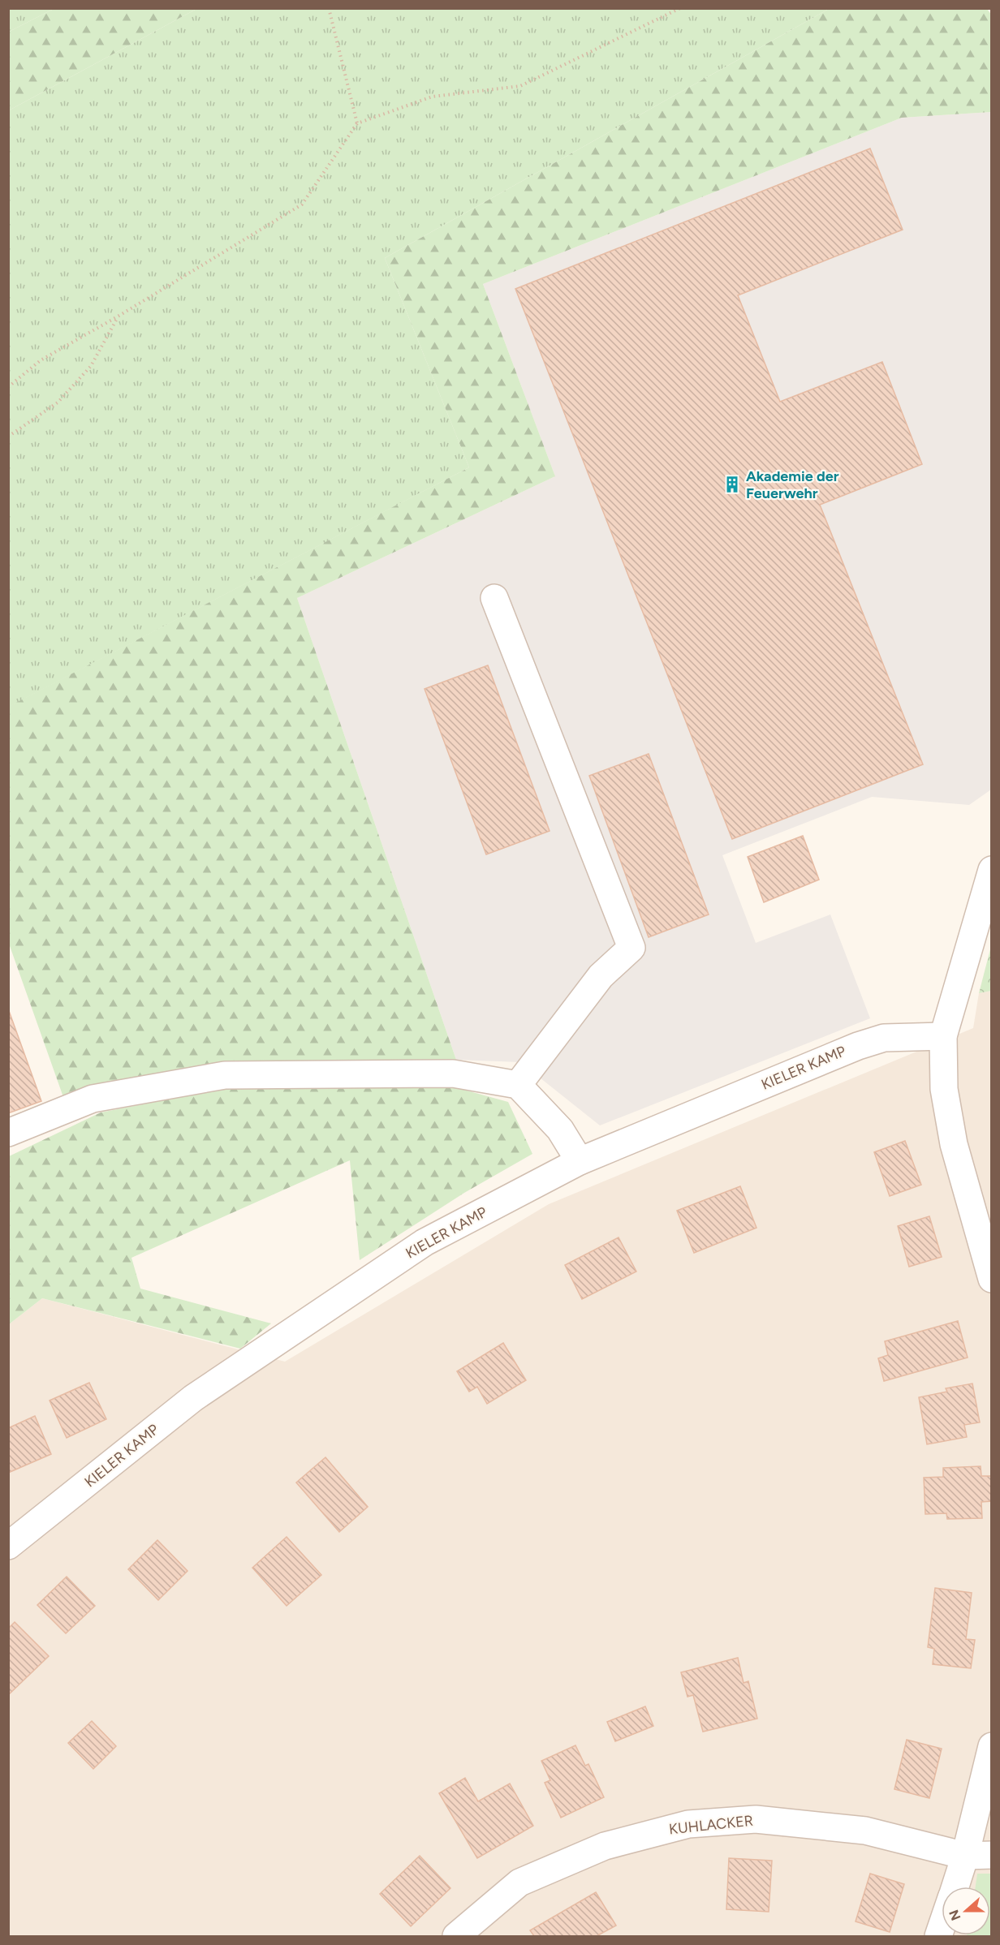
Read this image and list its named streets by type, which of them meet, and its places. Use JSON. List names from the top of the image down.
{
  "streets": {
    "street": ["KIELER KAMP", "KUHLACKER"]
  },
  "places": {
    "building": ["Akademie der Feuerwehr"]
  },
  "north": "left"
}
